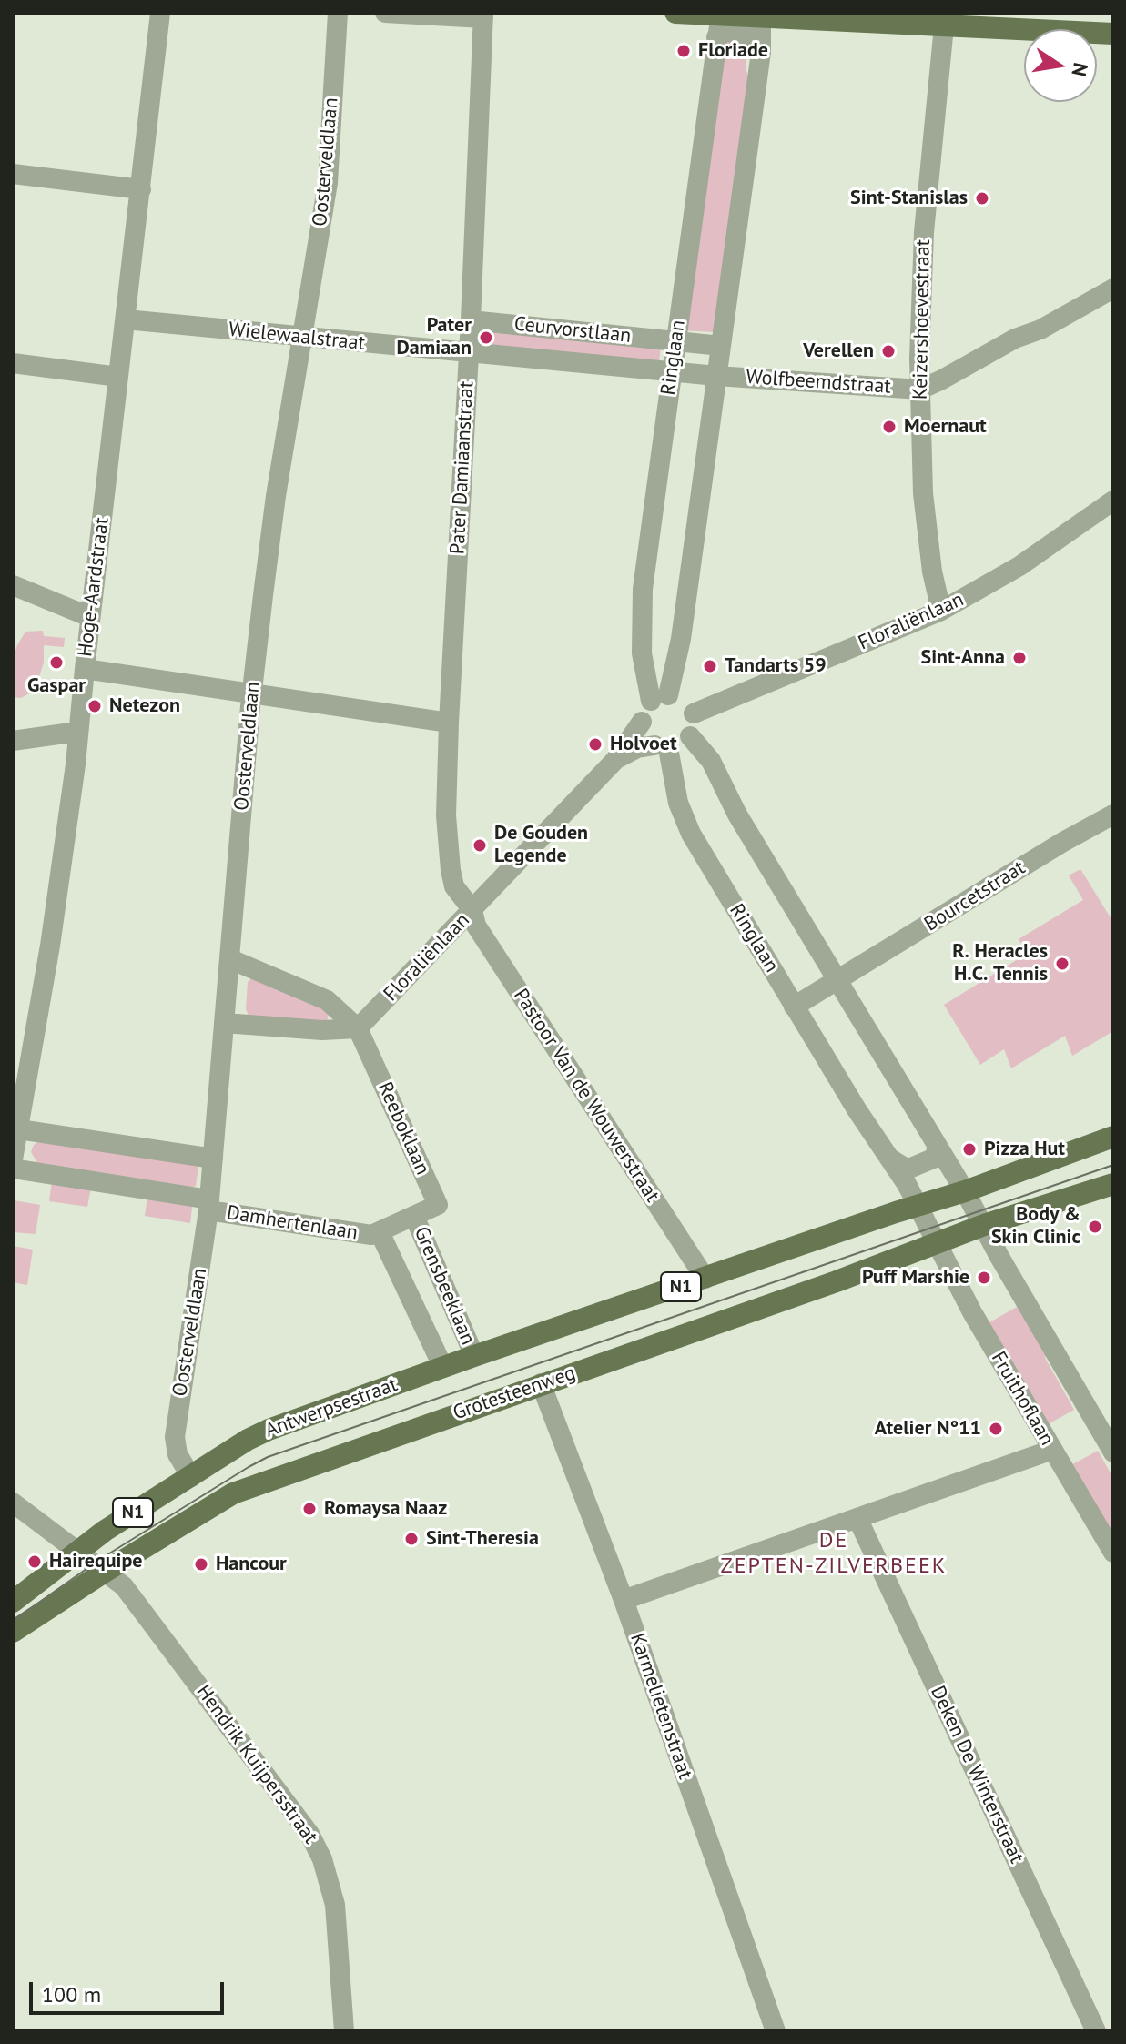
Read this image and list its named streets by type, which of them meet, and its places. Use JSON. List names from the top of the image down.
{
  "streets": {
    "main road": ["N1", "Grotesteenweg", "Antwerpsestraat"],
    "street": [
      "Oosterveldlaan",
      "Keizershoevestraat",
      "Ceurvorstlaan",
      "Wielewaalstraat",
      "Ringlaan",
      "Wolfbeemdstraat",
      "Pater Damiaanstraat",
      "Hoge-Aardstraat",
      "Floraliënlaan",
      "Bourcetstraat",
      "Pastoor Van de Wouwerstraat",
      "Reeboklaan",
      "Damhertenlaan",
      "Grensbeeklaan",
      "Fruithoflaan",
      "Karmelietenstraat",
      "Hendrik Kuijpersstraat",
      "Deken De Winterstraat"
    ]
  },
  "crossings": [
    ["Oosterveldlaan", "Wielewaalstraat"],
    ["Oosterveldlaan", "Damhertenlaan"],
    ["Oosterveldlaan", "Antwerpsestraat"],
    ["Keizershoevestraat", "Wolfbeemdstraat"],
    ["Keizershoevestraat", "Floraliënlaan"],
    ["Ceurvorstlaan", "Wielewaalstraat"],
    ["Ceurvorstlaan", "Ringlaan"],
    ["Ceurvorstlaan", "Wolfbeemdstraat"],
    ["Ceurvorstlaan", "Pater Damiaanstraat"],
    ["Wielewaalstraat", "Pater Damiaanstraat"],
    ["Wielewaalstraat", "Hoge-Aardstraat"],
    ["Ringlaan", "Floraliënlaan"],
    ["Ringlaan", "N1"],
    ["Ringlaan", "Fruithoflaan"],
    ["Pater Damiaanstraat", "Floraliënlaan"],
    ["Pater Damiaanstraat", "Pastoor Van de Wouwerstraat"],
    ["Floraliënlaan", "Pastoor Van de Wouwerstraat"],
    ["Floraliënlaan", "Reeboklaan"],
    ["Pastoor Van de Wouwerstraat", "N1"],
    ["Reeboklaan", "Damhertenlaan"],
    ["Reeboklaan", "Grensbeeklaan"],
    ["Damhertenlaan", "Grensbeeklaan"],
    ["Grensbeeklaan", "N1"],
    ["Grensbeeklaan", "Antwerpsestraat"],
    ["N1", "Grotesteenweg"],
    ["N1", "Fruithoflaan"],
    ["N1", "Antwerpsestraat"],
    ["N1", "Hendrik Kuijpersstraat"],
    ["Grotesteenweg", "Fruithoflaan"],
    ["Grotesteenweg", "Karmelietenstraat"],
    ["Grotesteenweg", "Hendrik Kuijpersstraat"]
  ],
  "districts": ["DE ZEPTEN-ZILVERBEEK"],
  "places": [
    "Floriade",
    "Sint-Stanislas",
    "Pater Damiaan",
    "Verellen",
    "Moernaut",
    "Sint-Anna",
    "Gaspar",
    "Tandarts 59",
    "Netezon",
    "Holvoet",
    "De Gouden Legende",
    "R. Heracles H.C. Tennis",
    "Pizza Hut",
    "Body & Skin Clinic",
    "Puff Marshie",
    "Atelier N°11",
    "Romaysa Naaz",
    "Sint-Theresia",
    "Hairequipe",
    "Hancour"
  ],
  "scale_bar": "100 m",
  "north": "right"
}
